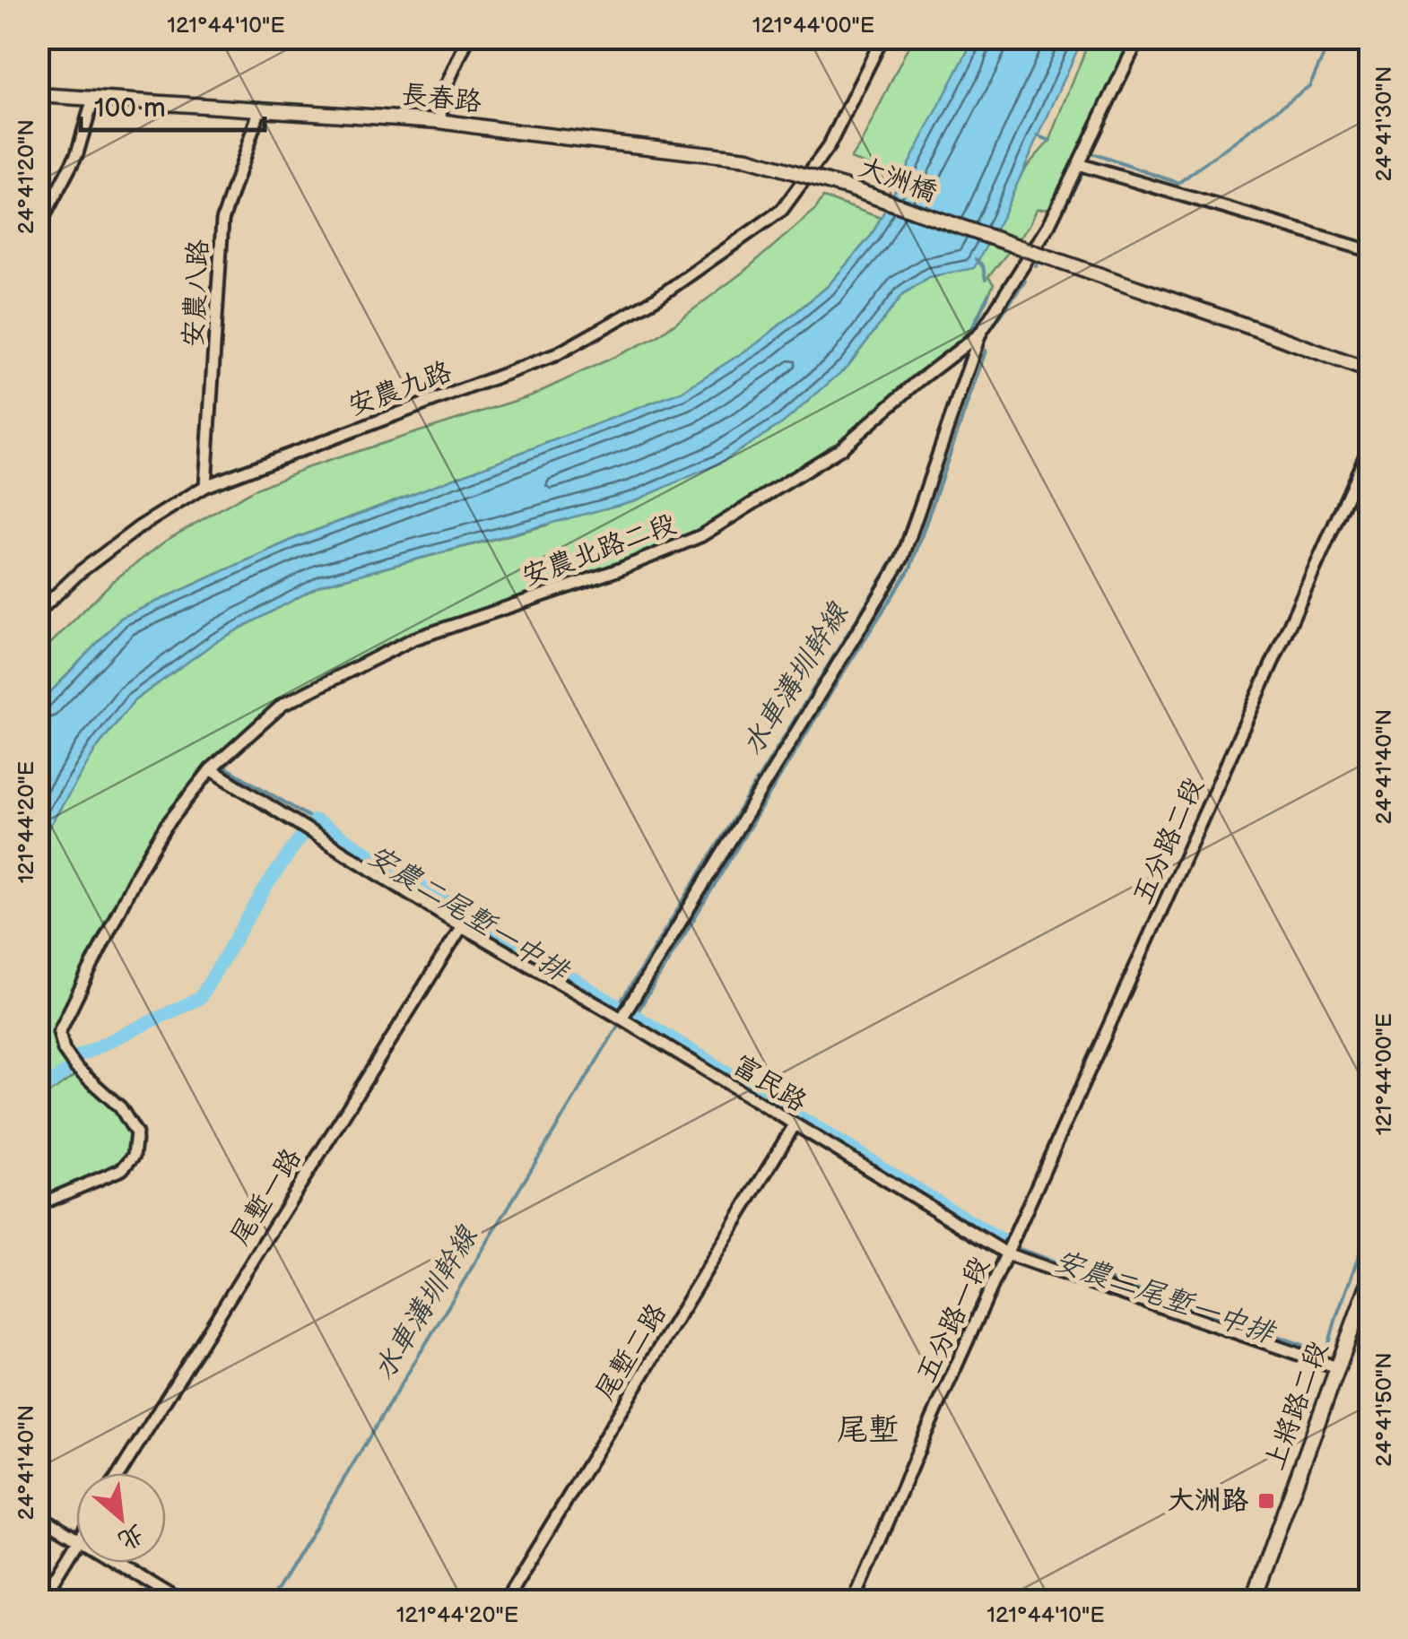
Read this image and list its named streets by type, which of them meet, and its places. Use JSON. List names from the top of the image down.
{
  "streets": {
    "main road": ["上將路二段"],
    "street": [
      "長春路",
      "大洲橋",
      "安農八路",
      "安農九路",
      "安農北路二段",
      "五分路二段",
      "富民路",
      "尾塹一路",
      "五分路一段",
      "尾塹二路"
    ]
  },
  "crossings": [
    ["長春路", "大洲橋"],
    ["長春路", "安農八路"],
    ["安農八路", "安農九路"],
    ["安農北路二段", "富民路"],
    ["五分路二段", "富民路"],
    ["五分路二段", "五分路一段"],
    ["富民路", "尾塹一路"],
    ["富民路", "五分路一段"],
    ["富民路", "尾塹二路"],
    ["富民路", "上將路二段"]
  ],
  "districts": ["尾塹"],
  "water": ["水車溝圳幹線", "安農二尾塹一中排"],
  "places": {
    "transit": ["大洲路"]
  },
  "scale_bar": "100 m",
  "north": "bottom right",
  "coordinates": [
    "121°44'10\"E",
    "121°44'00\"E",
    "24°41'30\"N",
    "24°41'20\"N",
    "24°41'40\"N",
    "121°44'20\"E",
    "24°41'50\"N"
  ]
}
